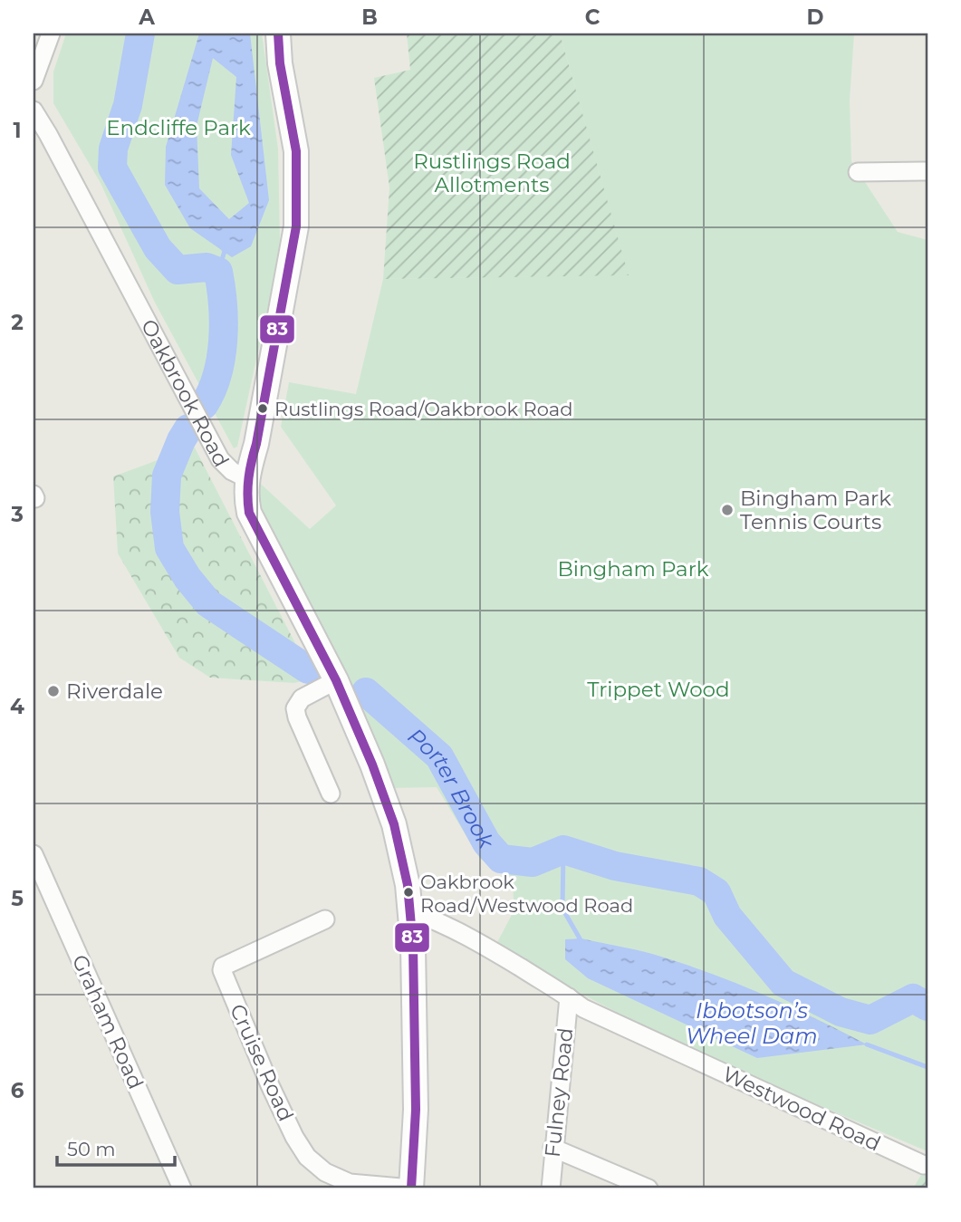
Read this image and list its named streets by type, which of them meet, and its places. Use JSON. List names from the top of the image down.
{
  "streets": {
    "street": [
      "Oakbrook Road",
      "Graham Road",
      "Cruise Road",
      "Fulney Road",
      "Westwood Road"
    ]
  },
  "crossings": [
    ["Oakbrook Road", "Cruise Road"],
    ["Oakbrook Road", "Westwood Road"],
    ["Fulney Road", "Westwood Road"]
  ],
  "water": ["Porter Brook", "Ibbotson’s Wheel Dam"],
  "parks": [
    "Endcliffe Park",
    "Rustlings Road Allotments",
    "Bingham Park",
    "Trippet Wood"
  ],
  "places": [
    "Rustlings Road/Oakbrook Road",
    "Bingham Park Tennis Courts",
    "Riverdale",
    "Oakbrook Road/Westwood Road"
  ],
  "lines": ["transit line 83"],
  "scale_bar": "50 m",
  "grid": {
    "columns": [
      "A",
      "B",
      "C",
      "D"
    ],
    "rows": [
      "1",
      "2",
      "3",
      "4",
      "5",
      "6"
    ]
  }
}
